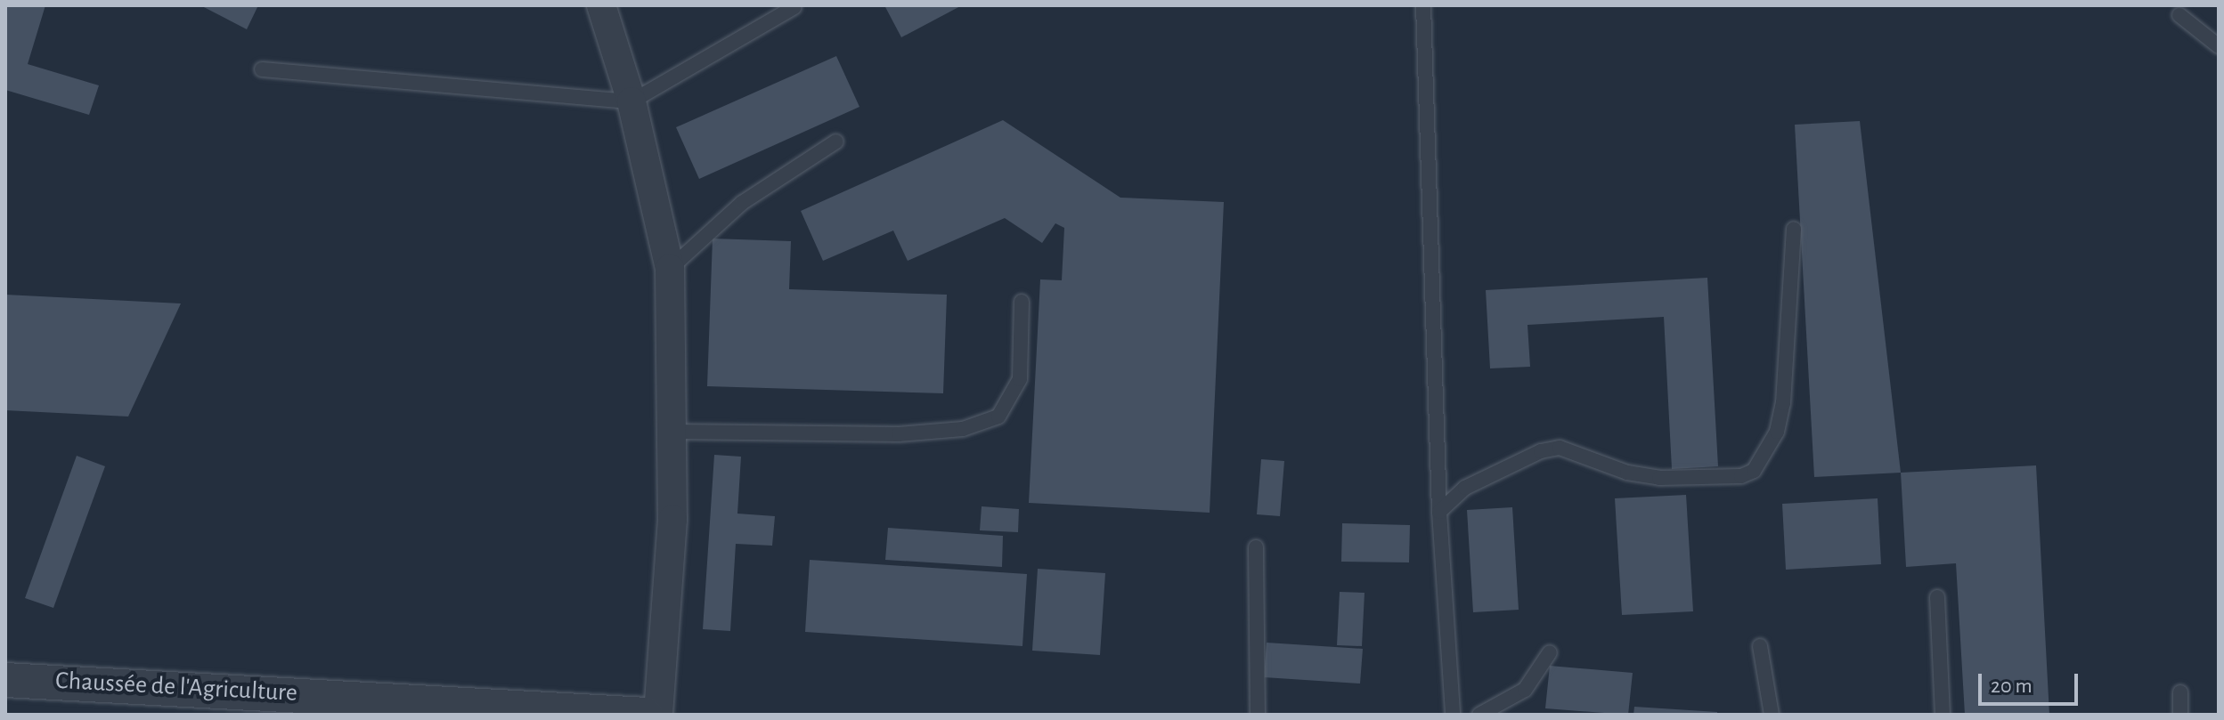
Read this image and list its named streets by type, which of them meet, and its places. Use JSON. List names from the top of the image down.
{
  "streets": {
    "street": ["Chaussée de l'Agriculture"]
  },
  "scale_bar": "20 m"
}
